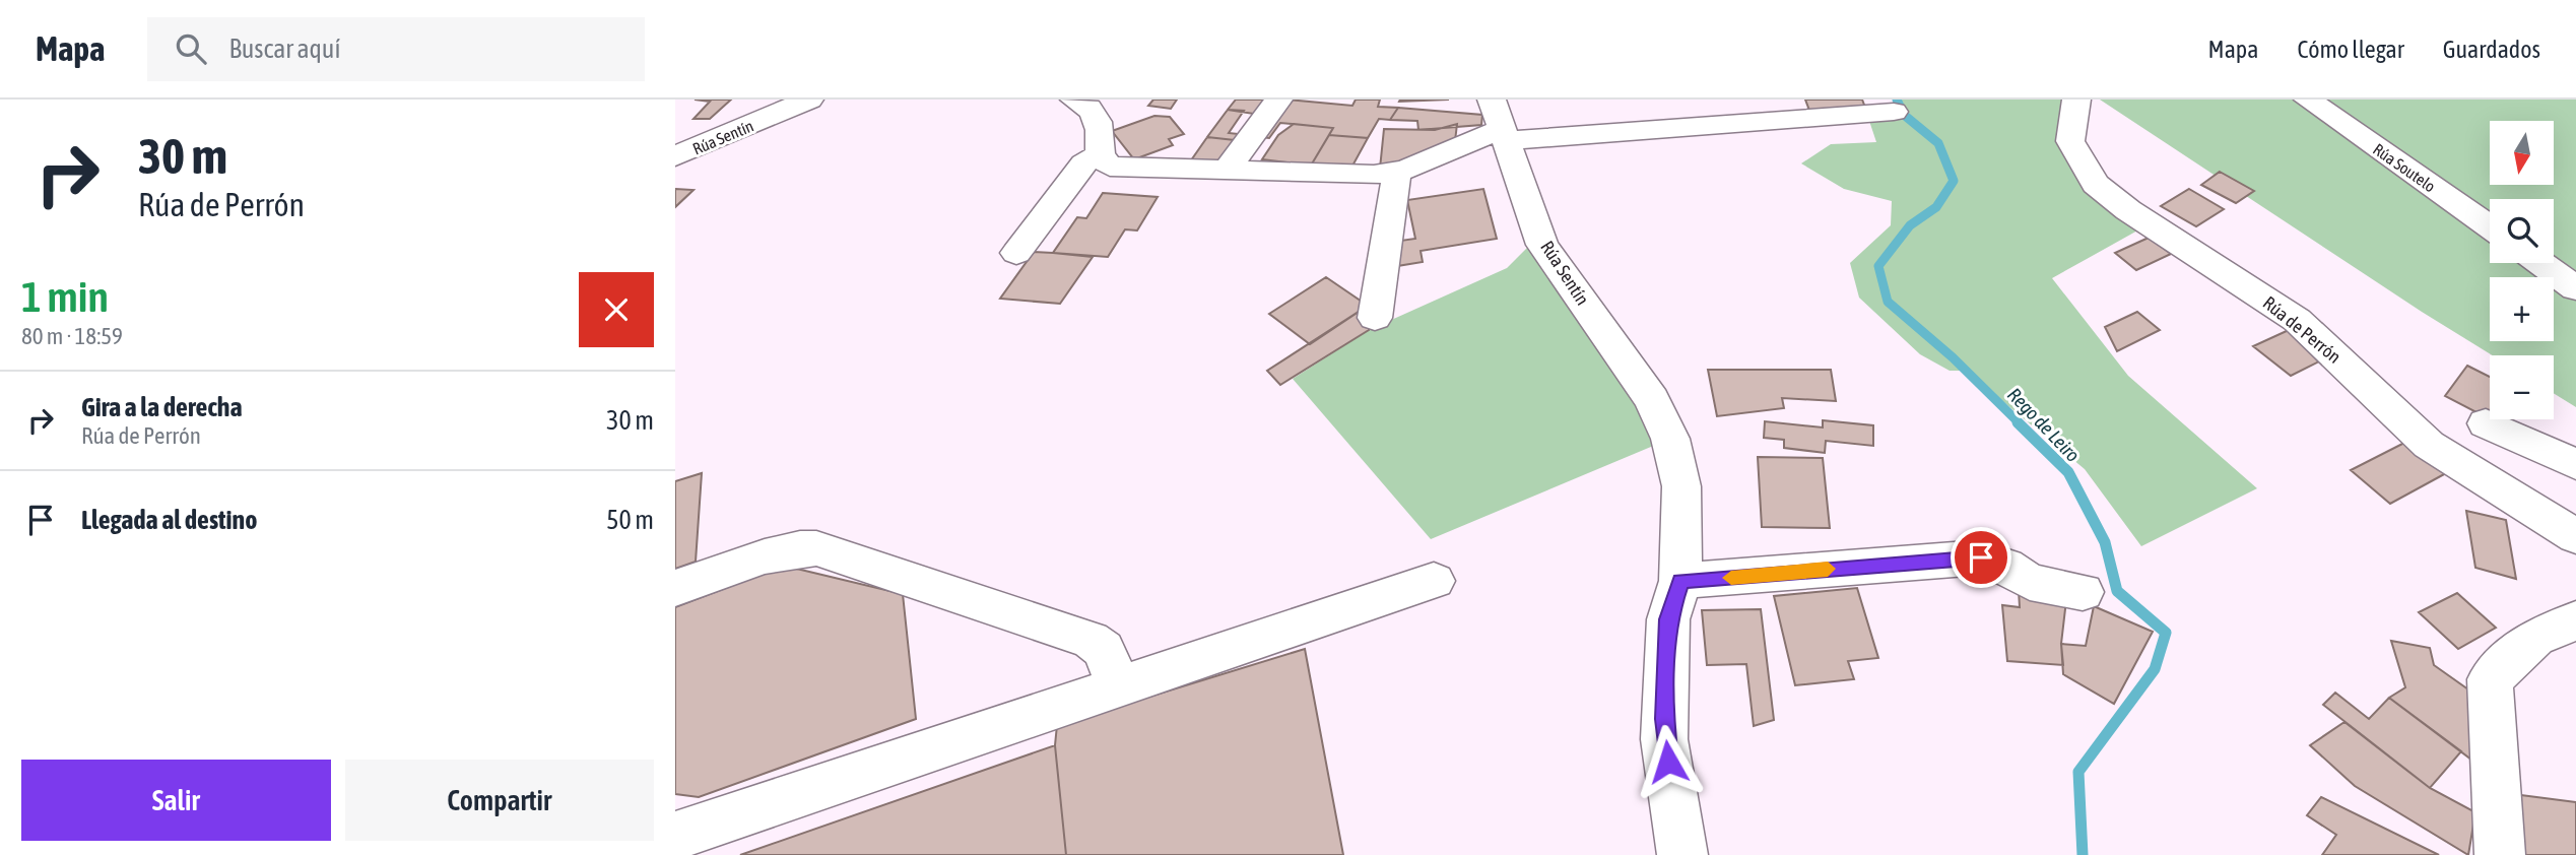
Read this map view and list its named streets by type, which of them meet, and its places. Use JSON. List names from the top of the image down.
{
  "streets": {
    "street": ["Rúa Sentín", "Rúa Soutelo", "Rúa de Perrón"]
  },
  "water": ["Rego de Leiro"],
  "north": "bottom",
  "page": {
    "header": "Mapa",
    "search": "Buscar aquí",
    "nav": ["Mapa", "Cómo llegar", "Guardados"],
    "turn": ["30 m", "Rúa de Perrón"],
    "map_buttons": ["+", "−"],
    "heading": ["1 min", "80 m · 18:59"],
    "list": [
      {
        "name": "Gira a la derecha",
        "note": "Rúa de Perrón",
        "value": "30 m"
      },
      {
        "name": "Llegada al destino",
        "value": "50 m"
      }
    ],
    "buttons": ["Salir", "Compartir"]
  }
}
